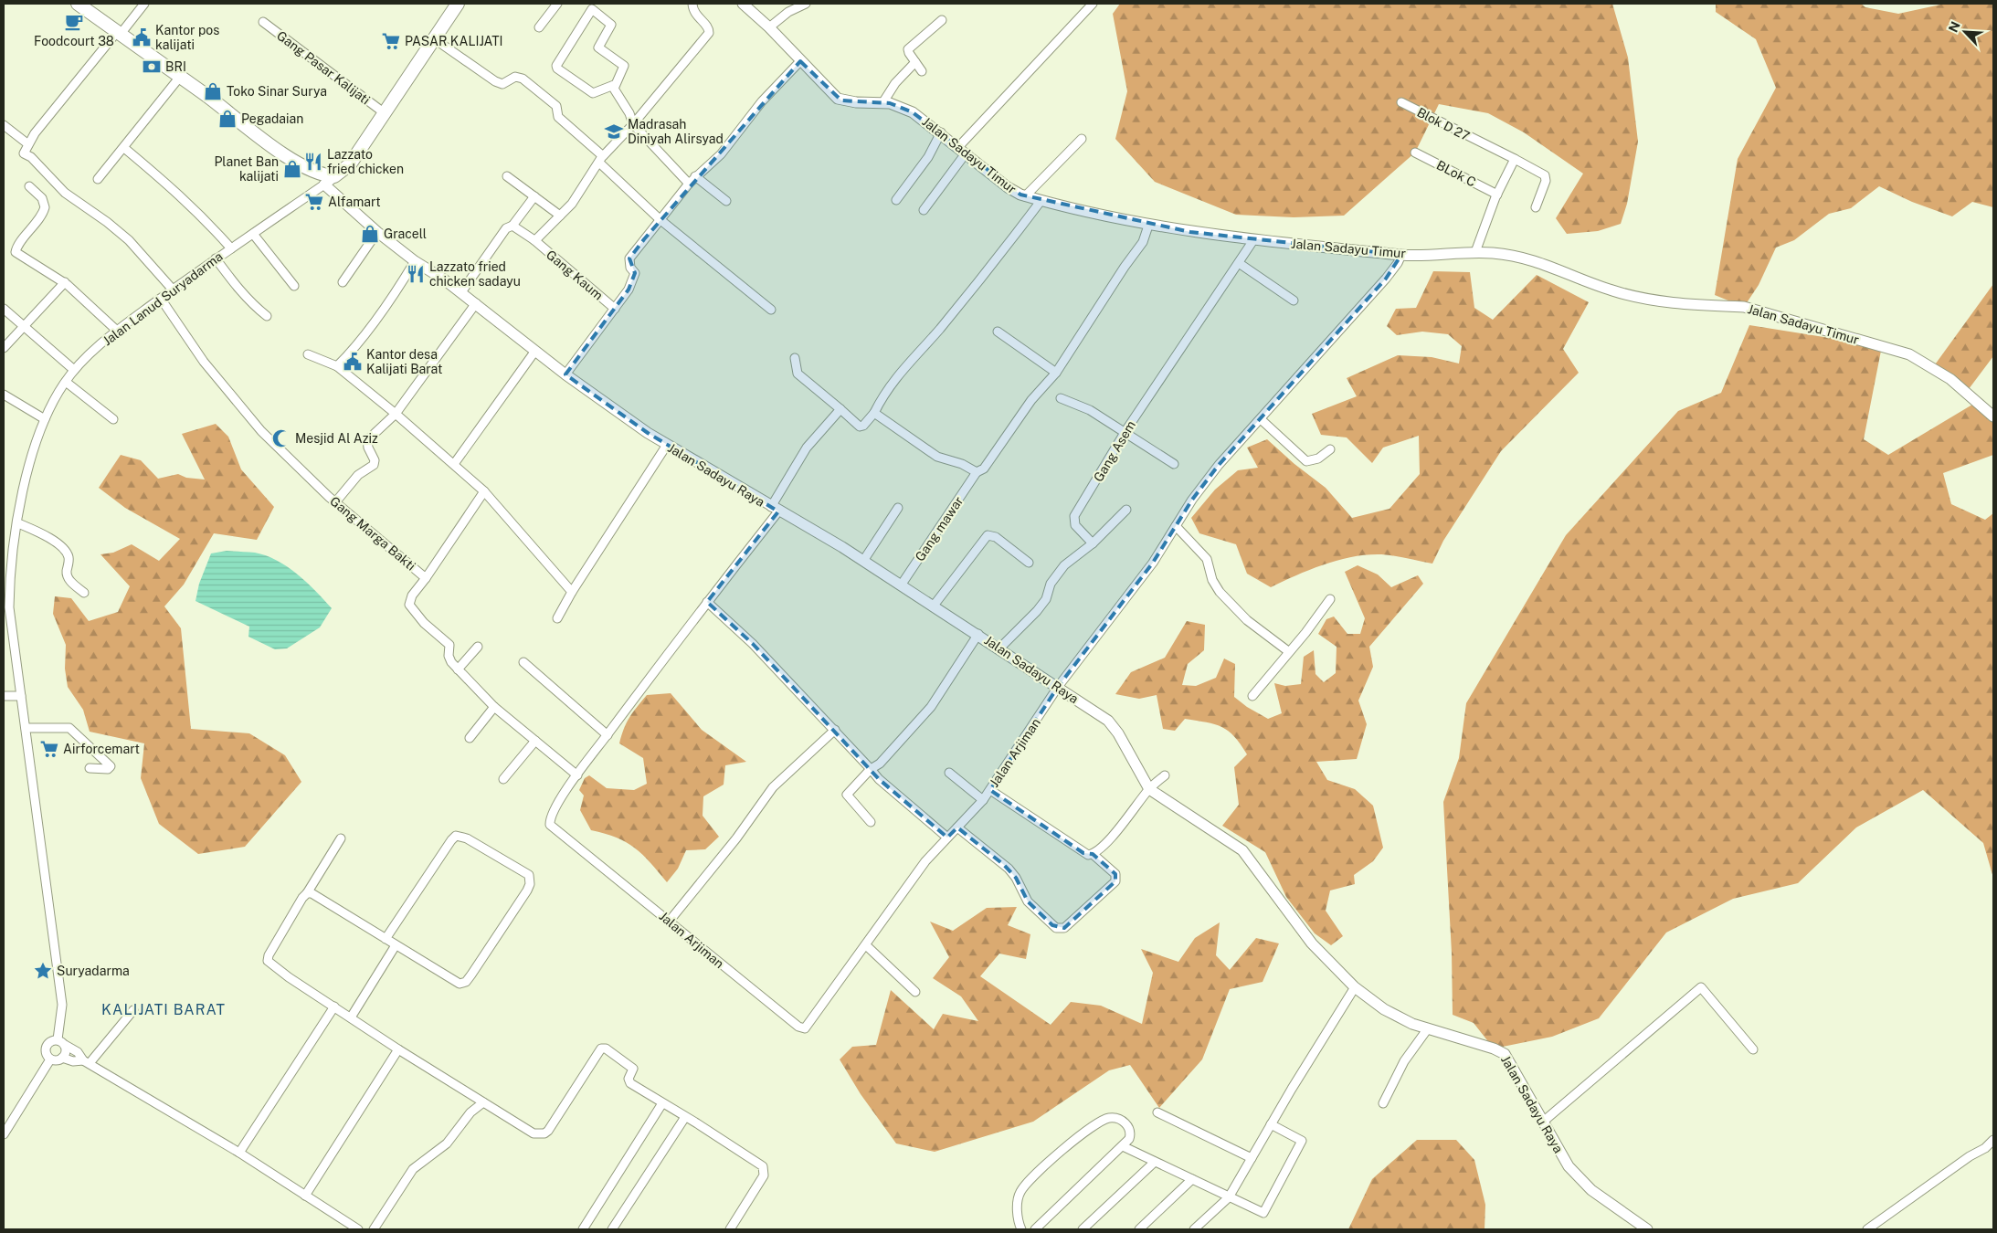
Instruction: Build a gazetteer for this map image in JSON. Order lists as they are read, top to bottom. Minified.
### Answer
{"streets":{"street":["Gang Pasar Kalijati","Blok D 27","Jalan Sadayu Timur","BLok C","Gang Kaum","Jalan Lanud Suryadarma","Gang Asem","Jalan Sadayu Raya","Gang mawar","Gang Marga Bakti","Jalan Arjiman"]},"crossings":[["Jalan Sadayu Timur","Gang Asem"],["Jalan Sadayu Timur","Gang mawar"],["Jalan Sadayu Timur","Jalan Arjiman"],["Jalan Lanud Suryadarma","Jalan Sadayu Raya"],["Jalan Lanud Suryadarma","Gang Marga Bakti"],["Jalan Sadayu Raya","Gang mawar"],["Jalan Sadayu Raya","Jalan Arjiman"]],"districts":["KALIJATI BARAT"],"places":{"cafe":["Foodcourt 38"],"public building":["Kantor pos kalijati","Kantor desa Kalijati Barat"],"supermarket":["PASAR KALIJATI","Alfamart","Airforcemart"],"bank":["BRI"],"shop":["Toko Sinar Surya","Pegadaian","Planet Ban kalijati","Gracell"],"school or university":["Madrasah Diniyah Alirsyad"],"restaurant":["Lazzato fried chicken","Lazzato fried chicken sadayu"],"mosque":["Mesjid Al Aziz"],"place":["Suryadarma"]},"north":"top left"}
